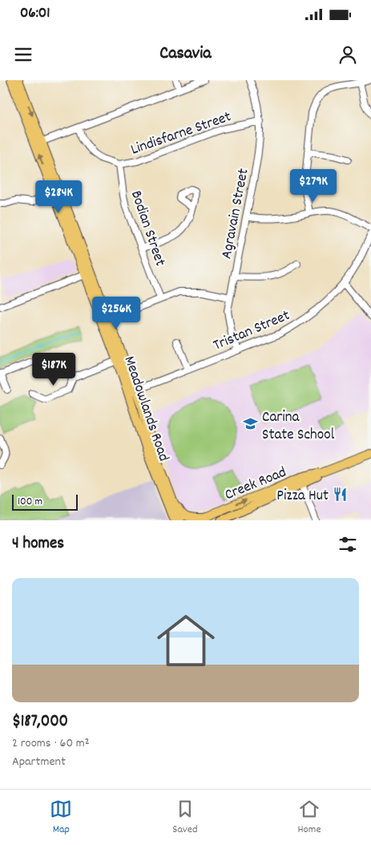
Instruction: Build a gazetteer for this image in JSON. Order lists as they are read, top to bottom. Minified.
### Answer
{"streets":{"main road":["Meadowlands Road","Creek Road"],"street":["Lindisfarne Street","Agravain Street","Bodian Street","Tristan Street"]},"crossings":[["Lindisfarne Street","Agravain Street"],["Lindisfarne Street","Bodian Street"],["Agravain Street","Tristan Street"],["Tristan Street","Meadowlands Road"]],"places":{"school or university":["Carina State School"],"restaurant":["Pizza Hut"]},"scale_bar":"100 m","page":{"status":"06:01","header":"Casavia","price":["$279K","$284K","$256K","$187K"],"scale":"100 m","heading":"4 homes","list":[{"name":"$187,000","note":"2 rooms · 60 m² · Apartment"}],"tabs":["Map","Saved","Home"]}}
